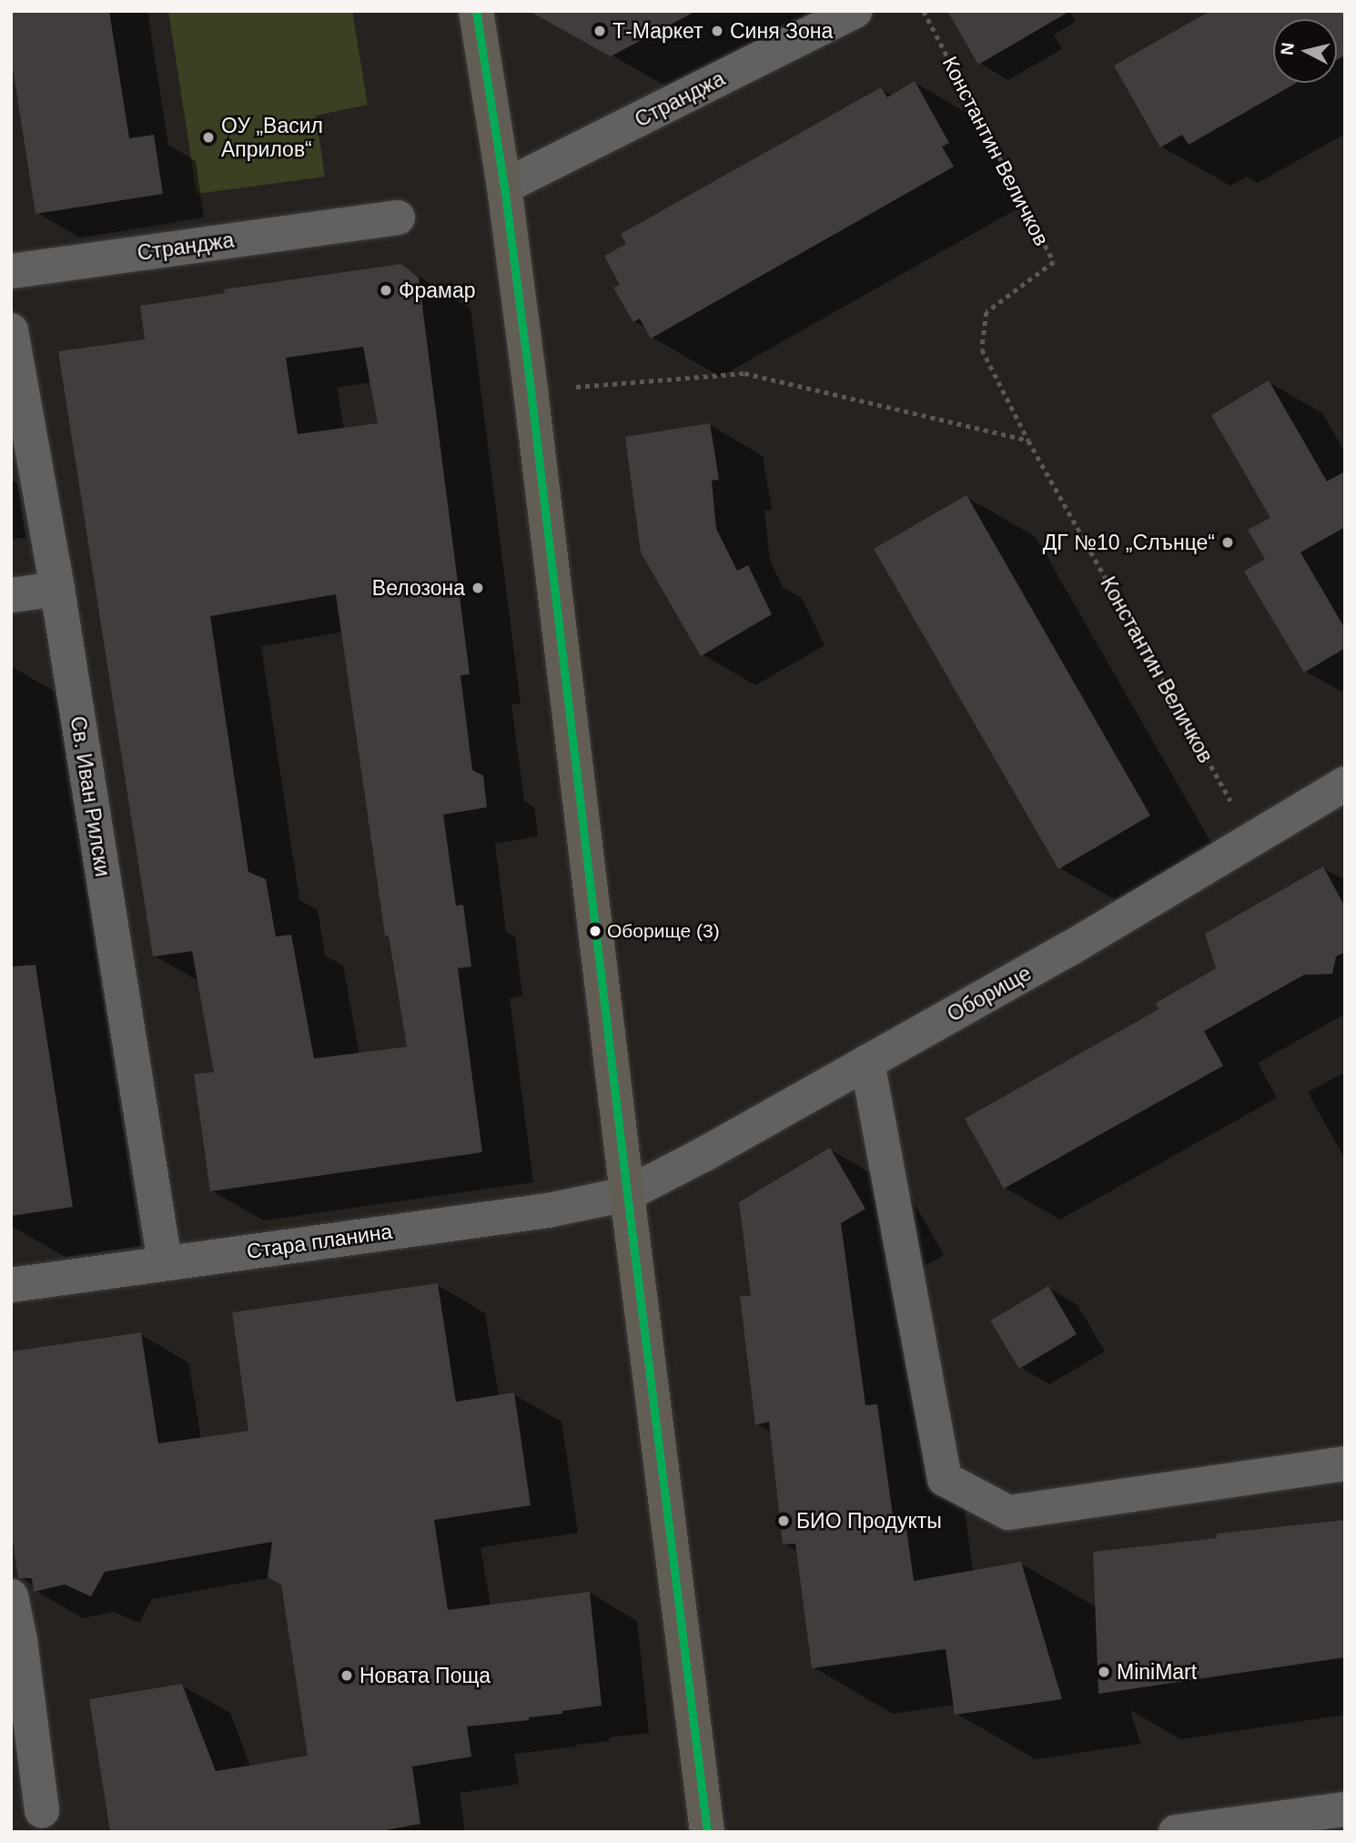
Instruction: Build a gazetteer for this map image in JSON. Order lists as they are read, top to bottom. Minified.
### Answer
{"streets":{"street":["Странджа","Св. Иван Рилски","Оборище","Стара планина"],"path":["Константин Величков"]},"crossings":[["Константин Величков","Оборище"],["Св. Иван Рилски","Стара планина"],["Оборище","Стара планина"]],"places":["Т-Маркет","Синя Зона","ОУ „Васил Априлов“","Фрамар","ДГ №10 „Слънце“","Велозона","Оборище (3)","БИО Продукты","MiniMart","Новата Поща"],"north":"left"}
